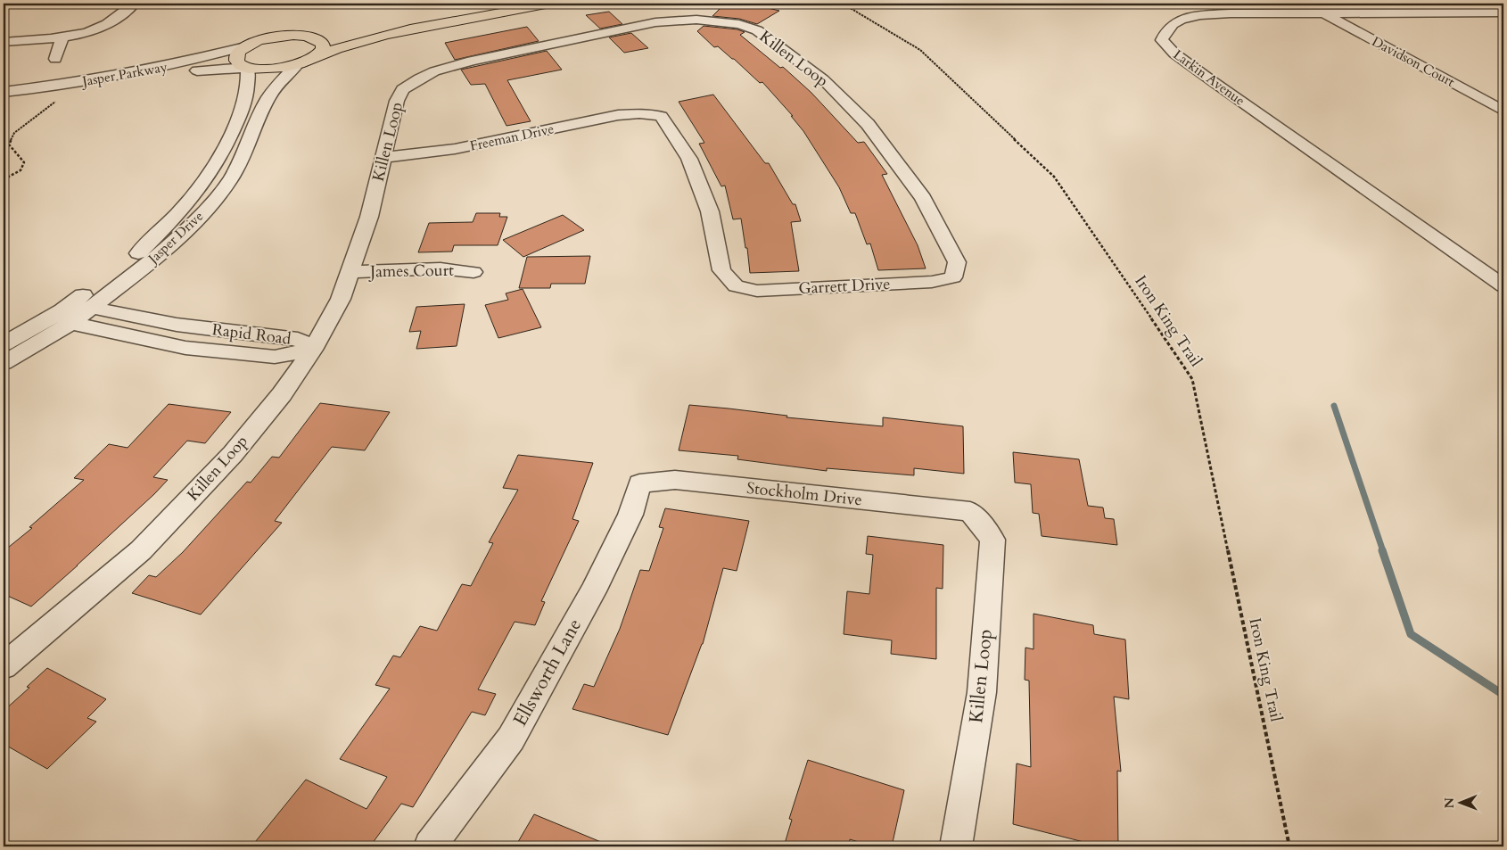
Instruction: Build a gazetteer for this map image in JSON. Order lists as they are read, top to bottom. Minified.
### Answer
{"streets":{"street":["Killen Loop","Davidson Court","Jasper Parkway","Larkin Avenue","Freeman Drive","Jasper Drive","James Court","Garrett Drive","Rapid Road","Stockholm Drive","Ellsworth Lane"],"path":["Iron King Trail"]},"crossings":[["Killen Loop","Freeman Drive"],["Killen Loop","James Court"],["Killen Loop","Garrett Drive"],["Killen Loop","Rapid Road"],["Killen Loop","Stockholm Drive"],["Davidson Court","Larkin Avenue"],["Jasper Parkway","Jasper Drive"],["Freeman Drive","Garrett Drive"],["Jasper Drive","Rapid Road"],["Stockholm Drive","Ellsworth Lane"]],"north":"left"}
